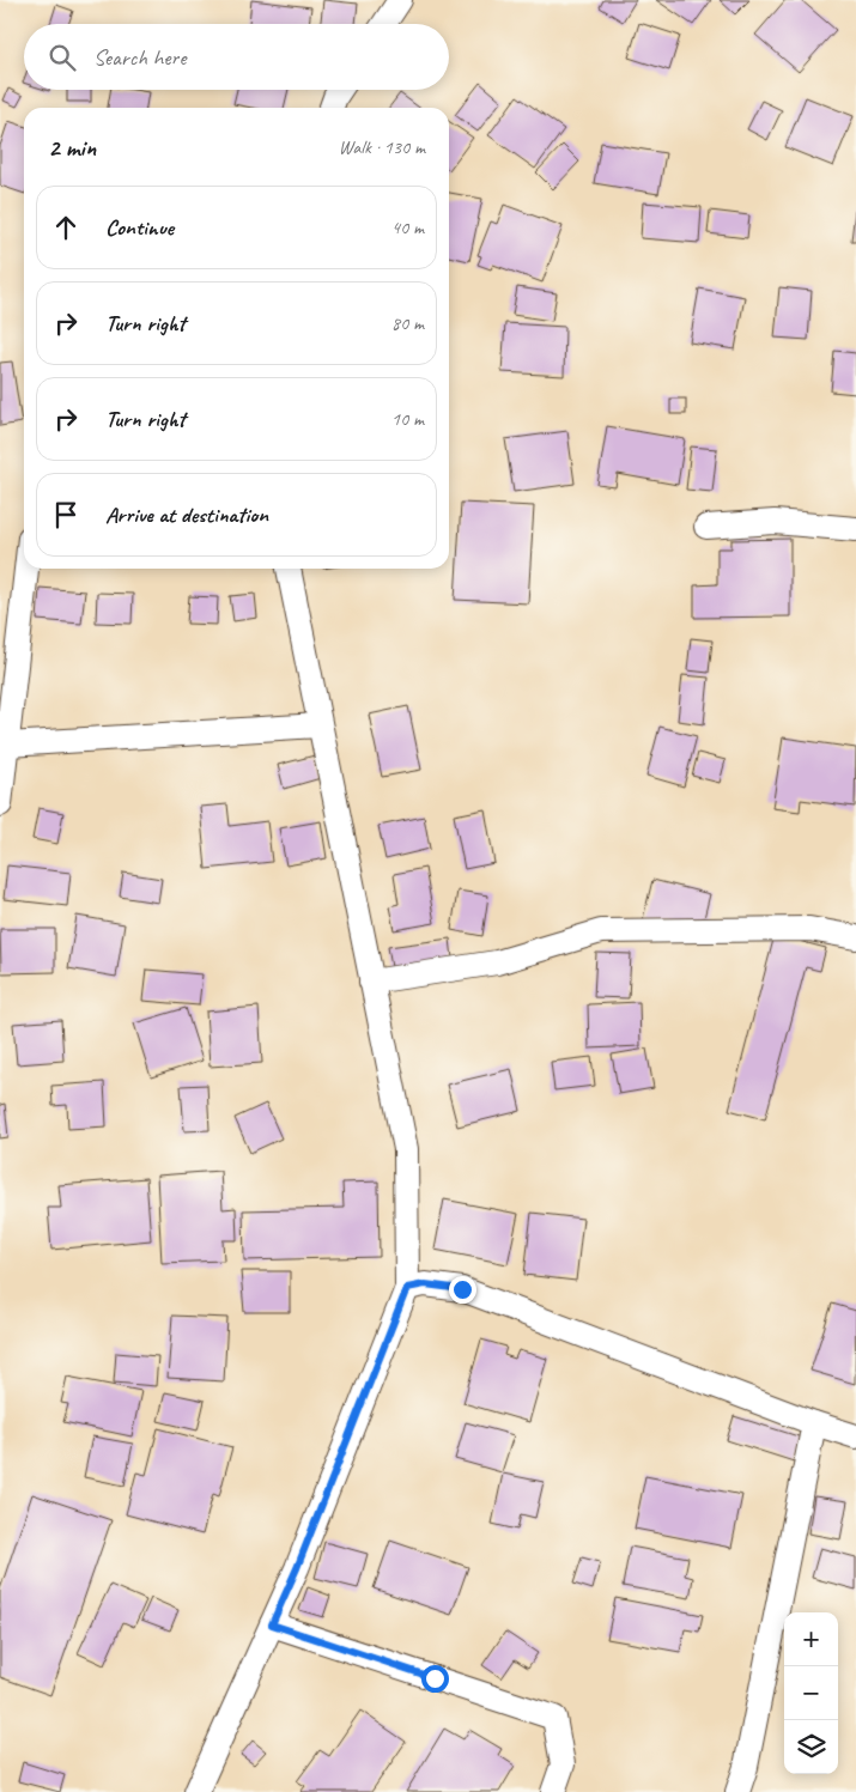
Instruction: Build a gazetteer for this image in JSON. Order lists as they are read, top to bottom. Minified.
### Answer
{"page":{"search":"Search here","heading":["2 min","Walk · 130 m"],"list":[["Continue","40 m"],["Turn right","80 m"],["Turn right","10 m"],"Arrive at destination"],"map_buttons":["+","−"]}}
